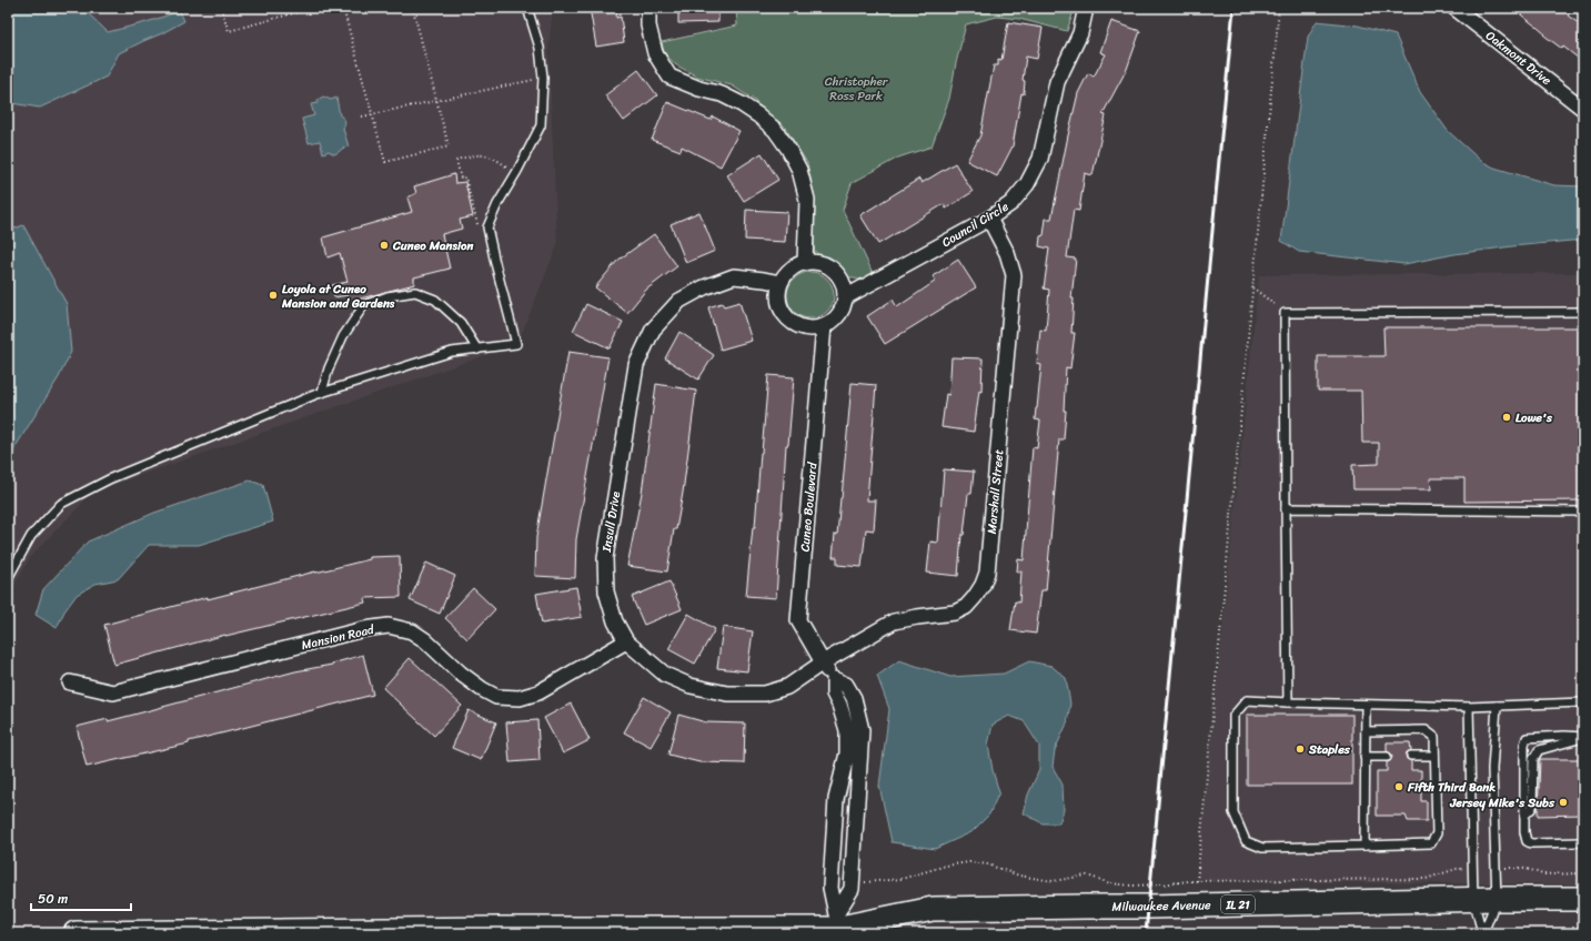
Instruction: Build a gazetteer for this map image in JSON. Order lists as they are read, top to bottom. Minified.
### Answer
{"streets":{"main road":["IL 21","Milwaukee Avenue"],"street":["Oakmont Drive","Council Circle","Marshall Street","Cuneo Boulevard","Insull Drive","Mansion Road"]},"crossings":[["Council Circle","Marshall Street"],["Council Circle","Cuneo Boulevard"],["Council Circle","Insull Drive"],["Marshall Street","Cuneo Boulevard"],["Marshall Street","Insull Drive"],["Cuneo Boulevard","Insull Drive"],["Cuneo Boulevard","IL 21"],["Cuneo Boulevard","Milwaukee Avenue"],["Insull Drive","Mansion Road"],["IL 21","Milwaukee Avenue"]],"parks":["Christopher Ross Park"],"places":["Cuneo Mansion","Loyola at Cuneo Mansion and Gardens","Lowe's","Staples","Fifth Third Bank","Jersey Mike's Subs"],"scale_bar":"50 m"}
